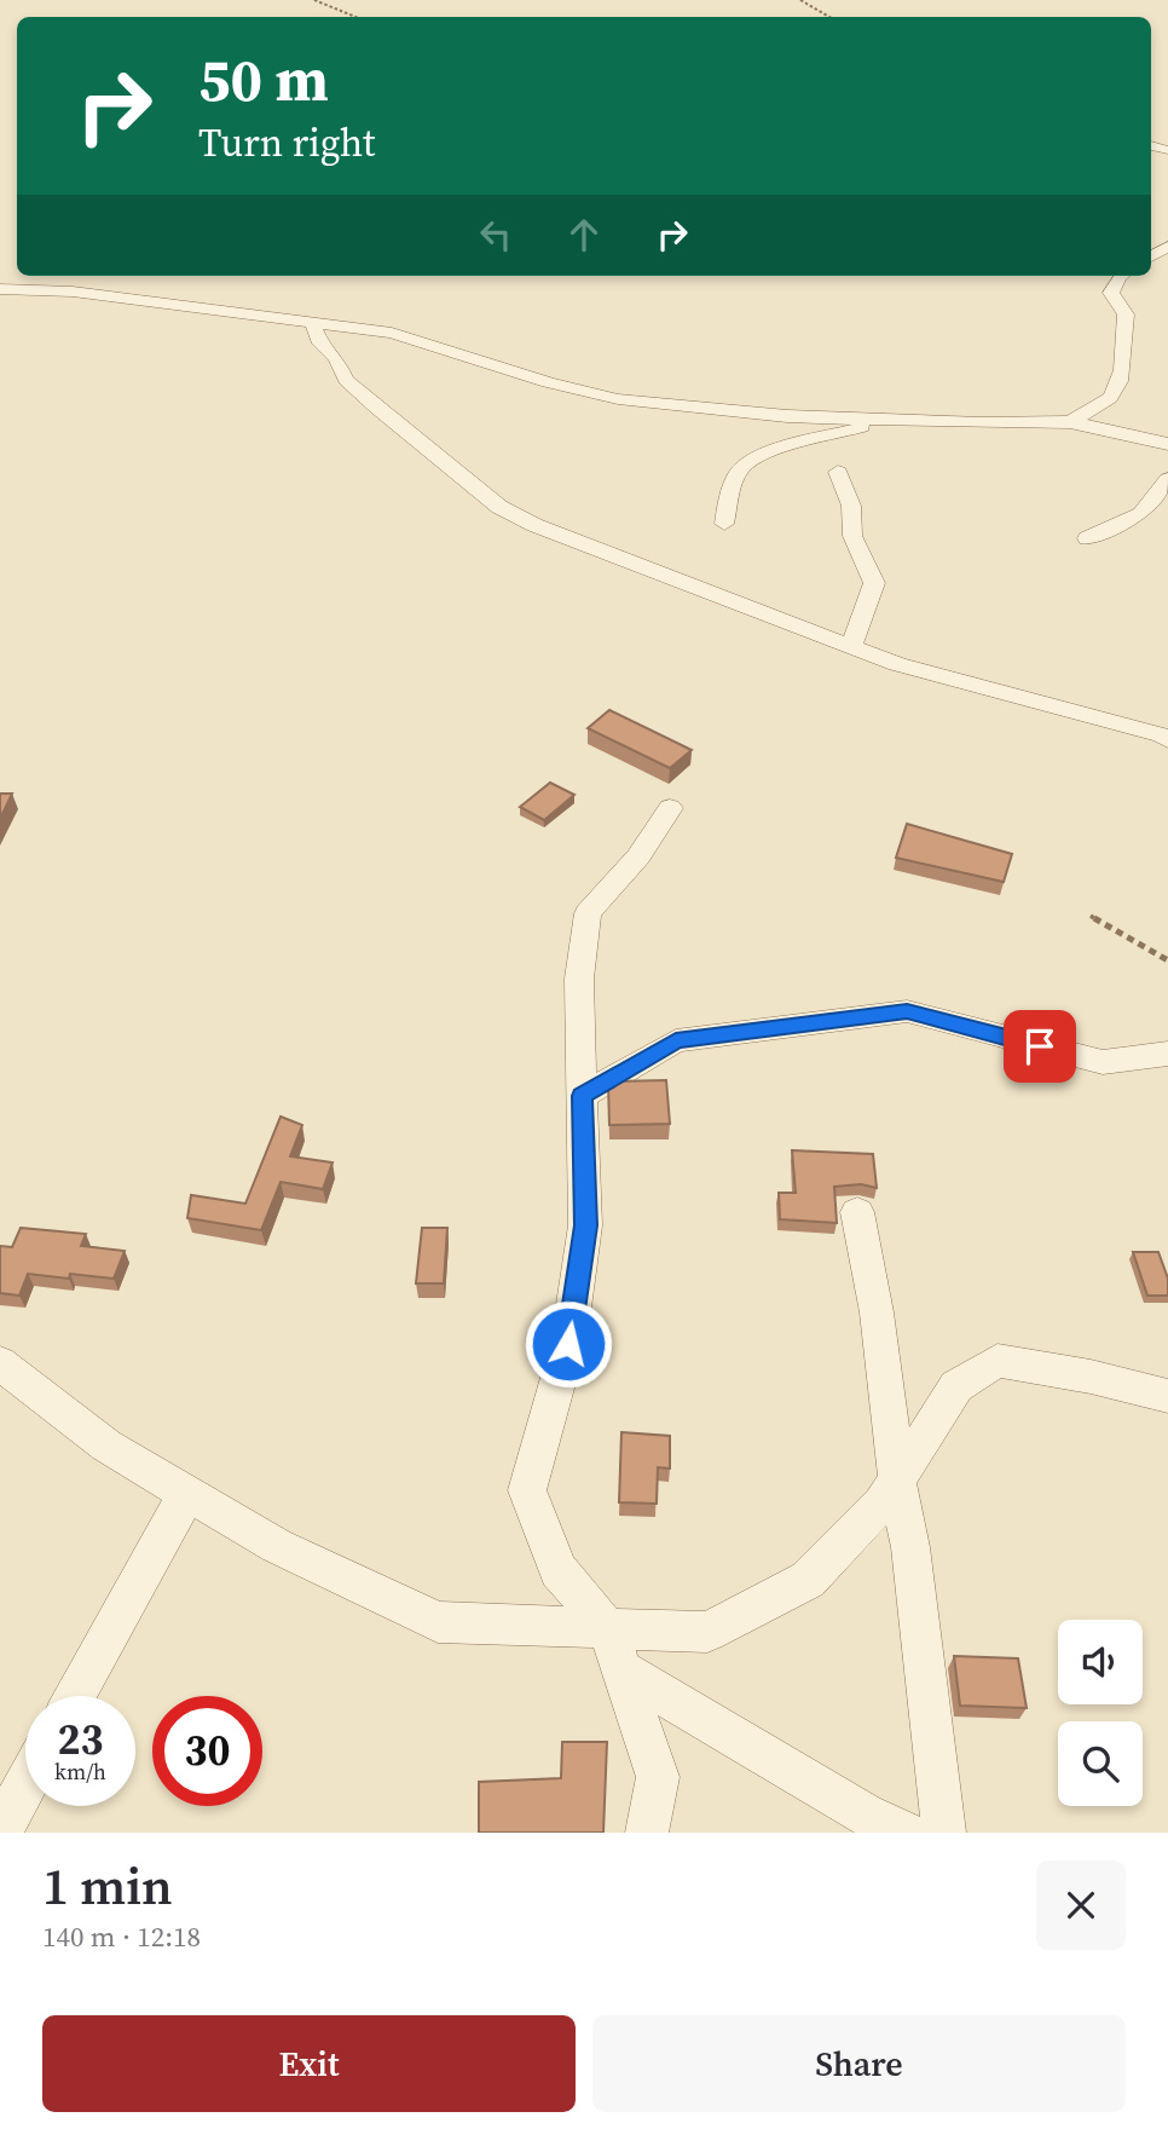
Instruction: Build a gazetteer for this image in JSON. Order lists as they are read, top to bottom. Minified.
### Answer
{"page":{"turn":["50 m","Turn right"],"speed":"23 km/h","limit":"30","heading":["1 min","140 m · 12:18"],"buttons":["Exit","Share"]}}
